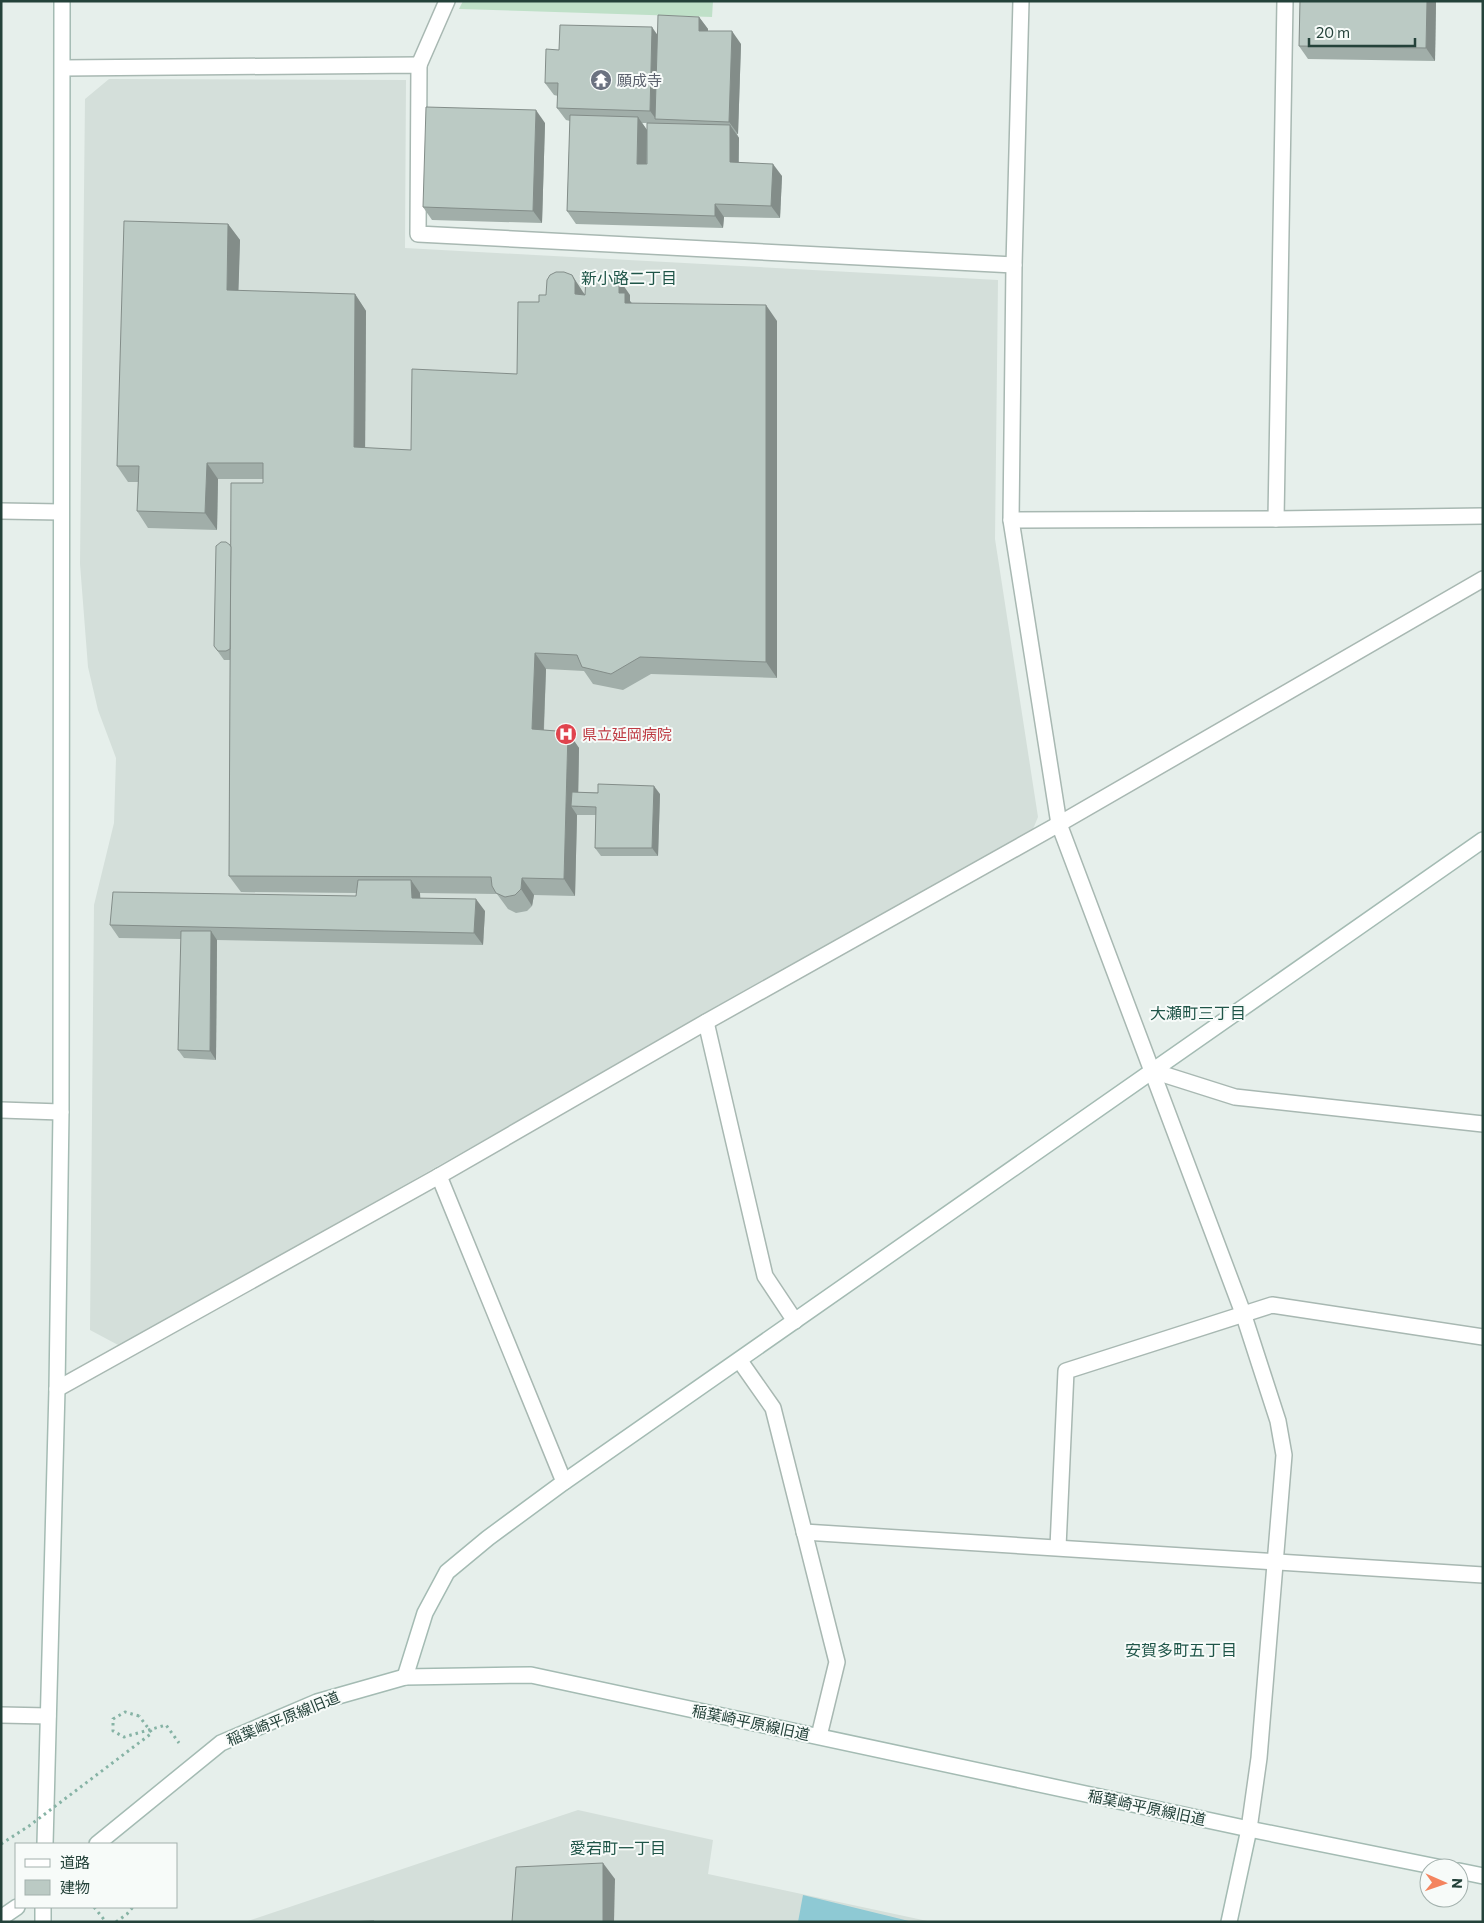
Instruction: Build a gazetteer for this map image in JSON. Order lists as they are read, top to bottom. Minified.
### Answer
{"streets":{"street":["稲葉崎平原線旧道"]},"districts":["新小路二丁目","大瀬町三丁目","安賀多町五丁目","愛宕町一丁目"],"places":{"temple":["願成寺"],"hospital":["県立延岡病院"]},"legend":["道路","建物"],"scale_bar":"20 m","north":"right"}
